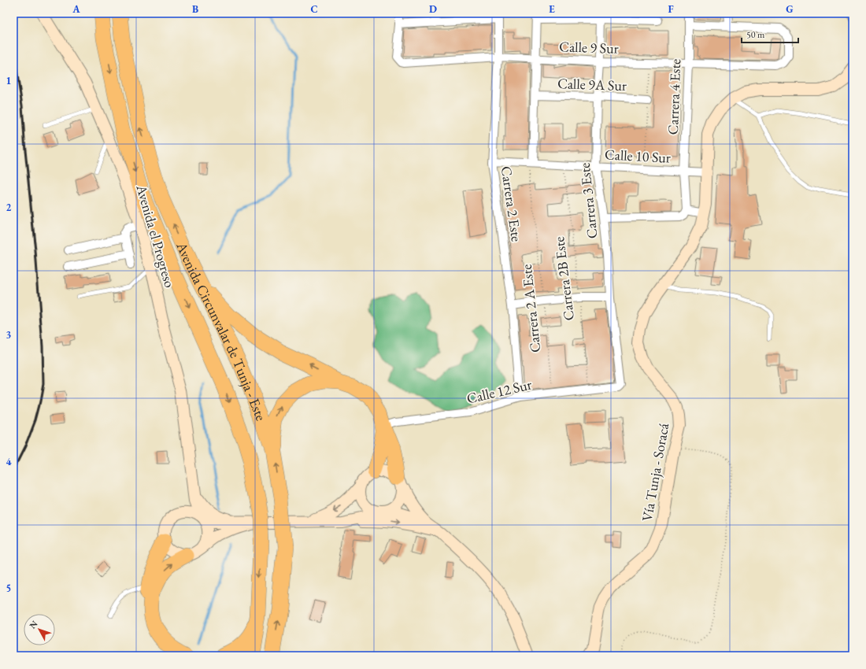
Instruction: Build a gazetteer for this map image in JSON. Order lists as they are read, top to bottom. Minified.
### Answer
{"streets":{"highway":["Avenida Circunvalar de Tunja - Este"],"main road":["Avenida el Progreso","Vía Tunja - Soracá"],"street":["Calle 9 Sur","Calle 9A Sur","Carrera 4 Este","Calle 10 Sur","Carrera 3 Este","Carrera 2 Este","Calle 12 Sur"],"path":["Carrera 2B Este","Carrera 2 A Este"]},"crossings":[["Calle 9 Sur","Carrera 4 Este"],["Calle 9 Sur","Carrera 3 Este"],["Calle 9 Sur","Carrera 2 Este"],["Calle 9A Sur","Carrera 3 Este"],["Carrera 4 Este","Calle 10 Sur"],["Calle 10 Sur","Carrera 3 Este"],["Calle 10 Sur","Carrera 2 Este"],["Calle 10 Sur","Carrera 2B Este"],["Calle 10 Sur","Carrera 2 A Este"],["Calle 10 Sur","Vía Tunja - Soracá"],["Carrera 3 Este","Calle 12 Sur"],["Carrera 2 Este","Calle 12 Sur"],["Carrera 2B Este","Calle 12 Sur"],["Carrera 2 A Este","Calle 12 Sur"]],"scale_bar":"50 m","north":"top left","grid":{"columns":["A","B","C","D","E","F","G"],"rows":["1","2","3","4","5"]}}
